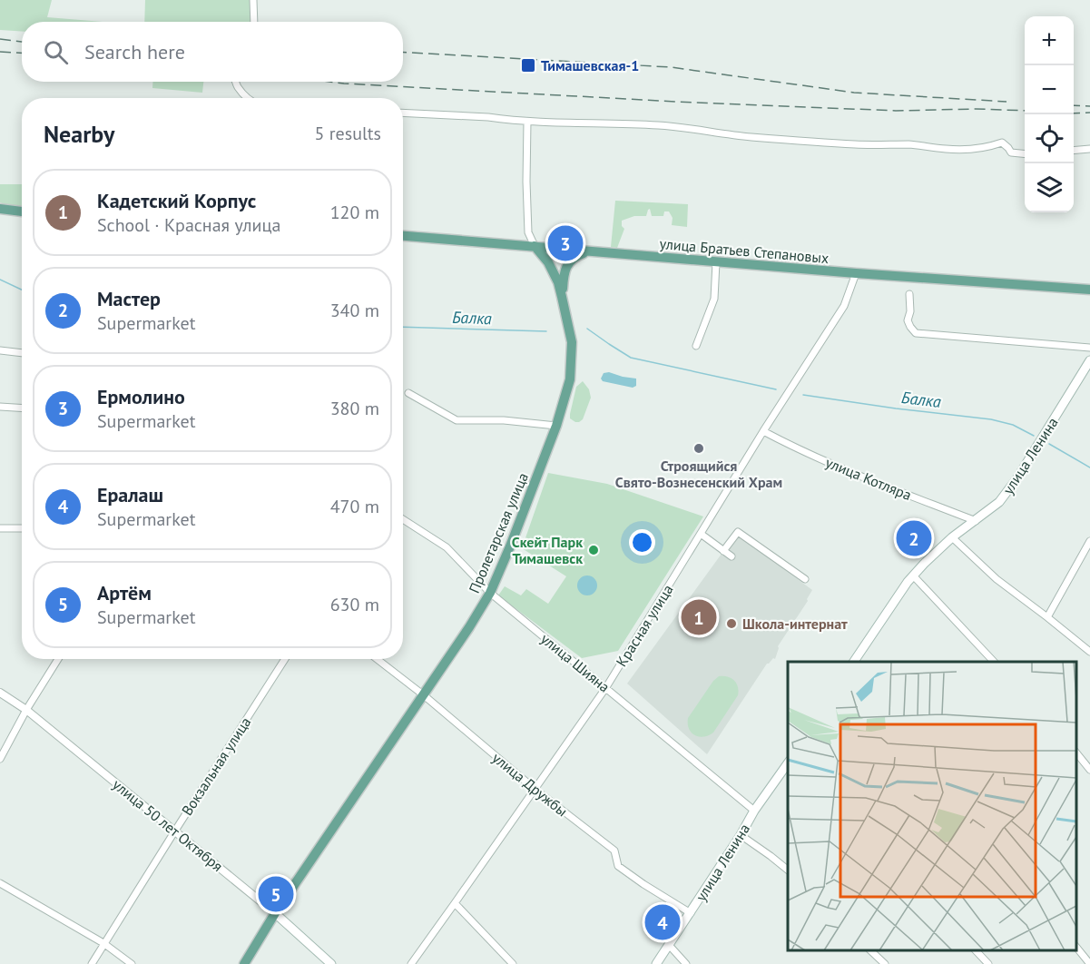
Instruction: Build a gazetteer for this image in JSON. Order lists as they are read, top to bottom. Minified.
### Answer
{"streets":{"main road":["улица Братьев Степановых","улица Ленина","Пролетарская улица","улица 50 лет Октября"],"street":["улица Котляра","Красная улица","улица Шияна","Вокзальная улица","улица Дружбы"]},"crossings":[["улица Братьев Степановых","Пролетарская улица"],["улица Братьев Степановых","Красная улица"],["улица Ленина","улица Котляра"],["улица Ленина","улица Шияна"],["улица Ленина","улица Дружбы"],["улица Котляра","Красная улица"],["Пролетарская улица","улица Шияна"],["Пролетарская улица","улица Дружбы"],["Пролетарская улица","улица 50 лет Октября"],["Красная улица","улица Шияна"],["Красная улица","улица Дружбы"],["Вокзальная улица","улица 50 лет Октября"]],"water":["Балка"],"places":{"transit":["Тимашевская-1"],"other":["Строящийся Свято-Вознесенский Храм","Скейт Парк Тимашевск","Школа-интернат"]},"page":{"map_buttons":["+","−"],"search":"Search here","heading":["Nearby","5 results"],"list":[{"mark":"1","name":"Кадетский Корпус","note":"School · Красная улица","value":"120 m"},{"mark":"2","name":"Мастер","note":"Supermarket","value":"340 m"},{"mark":"3","name":"Ермолино","note":"Supermarket","value":"380 m"},{"mark":"4","name":"Ералаш","note":"Supermarket","value":"470 m"},{"mark":"5","name":"Артём","note":"Supermarket","value":"630 m"}],"pins":["3","2","1","5","4"]}}
